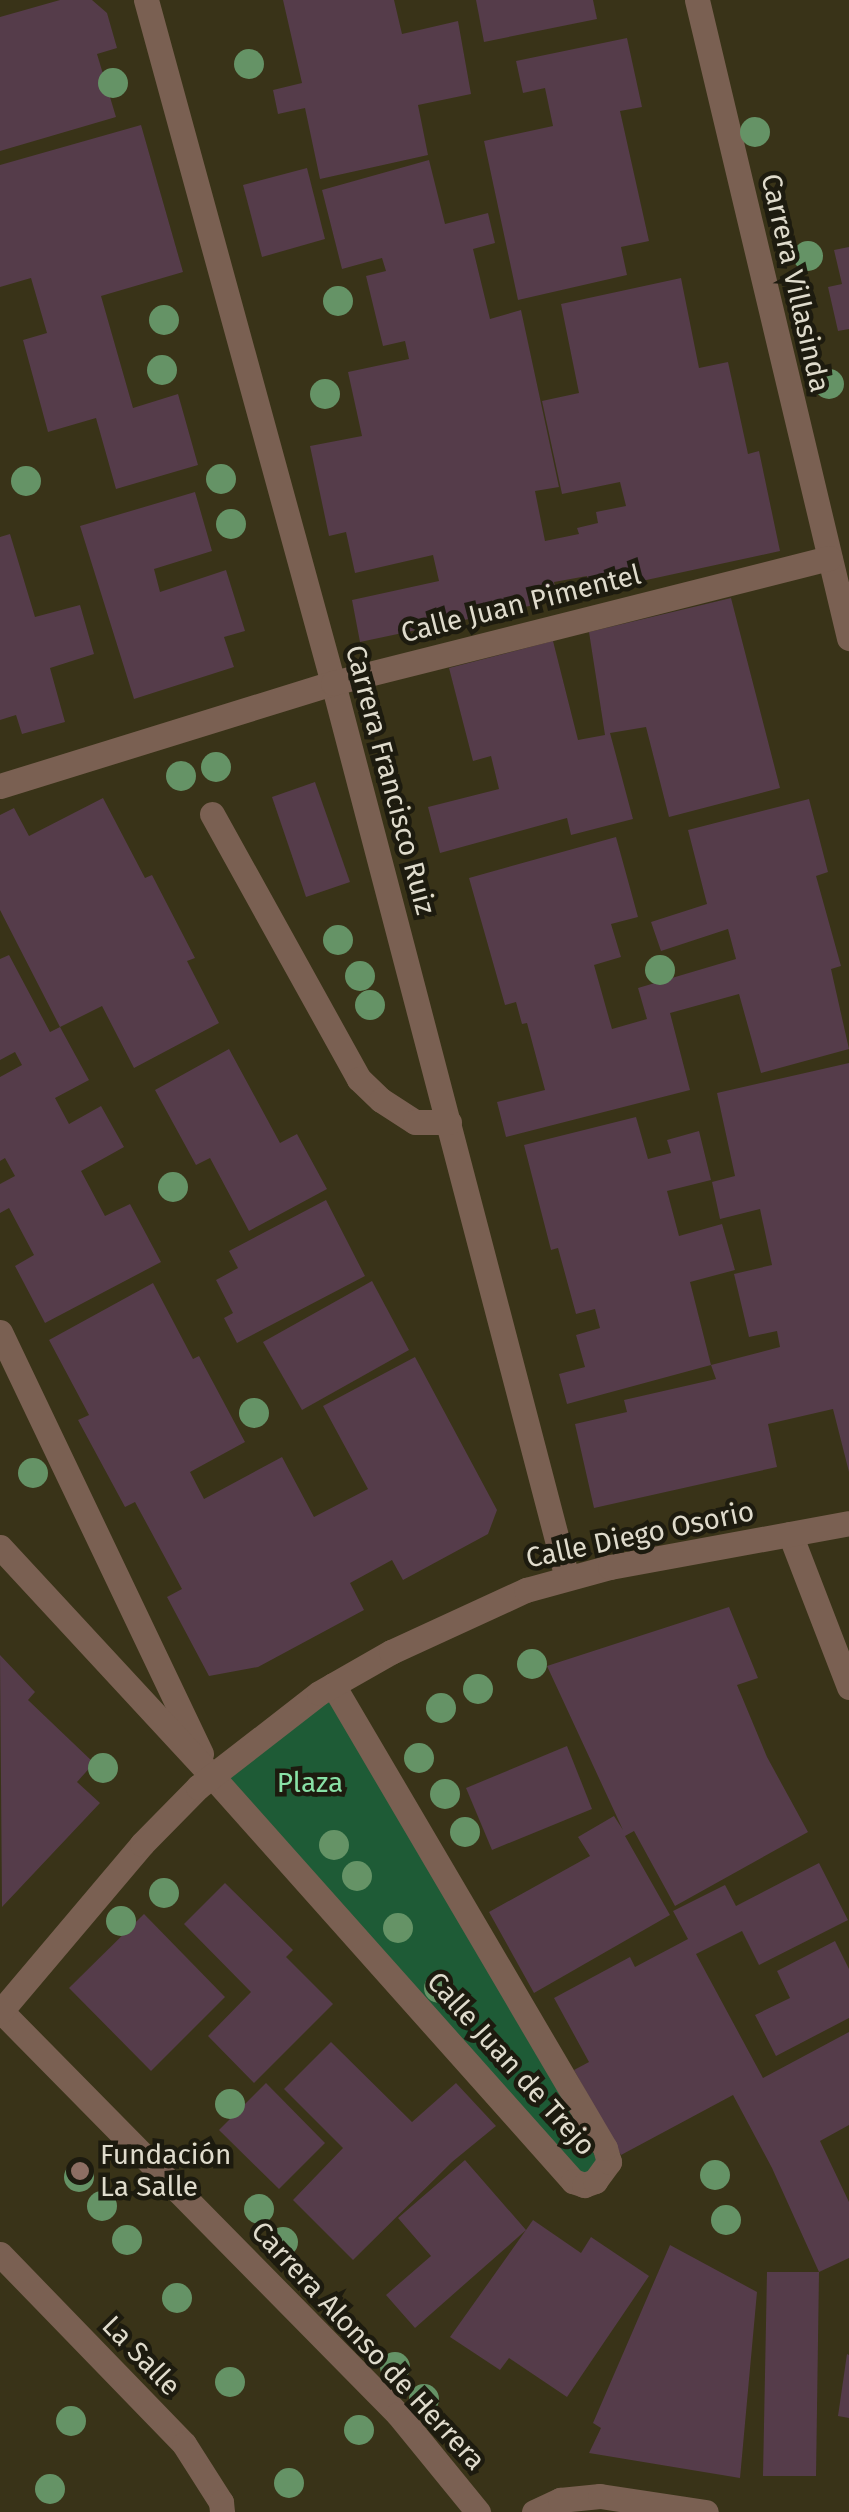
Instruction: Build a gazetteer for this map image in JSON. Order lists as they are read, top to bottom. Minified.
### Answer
{"streets":{"street":["Carrera Villasinda","Calle Juan Pimentel","Carrera Francisco Ruiz","Calle Diego Osorio","Calle Juan de Trejo","Carrera Alonso de Herrera","La Salle"]},"crossings":[["Carrera Villasinda","Calle Juan Pimentel"],["Calle Juan Pimentel","Carrera Francisco Ruiz"],["Carrera Francisco Ruiz","Calle Diego Osorio"],["Calle Diego Osorio","Calle Juan de Trejo"],["Calle Diego Osorio","Carrera Alonso de Herrera"]],"parks":["Plaza"],"places":["Fundación La Salle"]}
